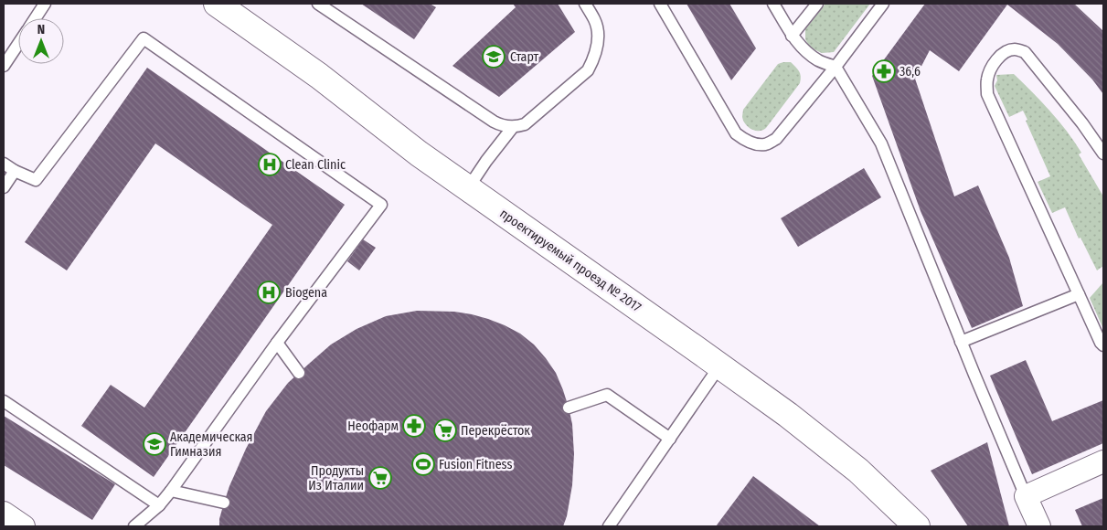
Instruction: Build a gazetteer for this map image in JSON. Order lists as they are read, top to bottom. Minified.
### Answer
{"streets":{"street":["проектируемый проезд № 2017"]},"places":{"school or university":["Старт","Академическая Гимназия"],"pharmacy":["36,6","Неофарм"],"hospital":["Clean Clinic","Biogena"],"supermarket":["Перекрёсток","Продукты Из Италии"],"sports":["Fusion Fitness"]},"north":"top"}
